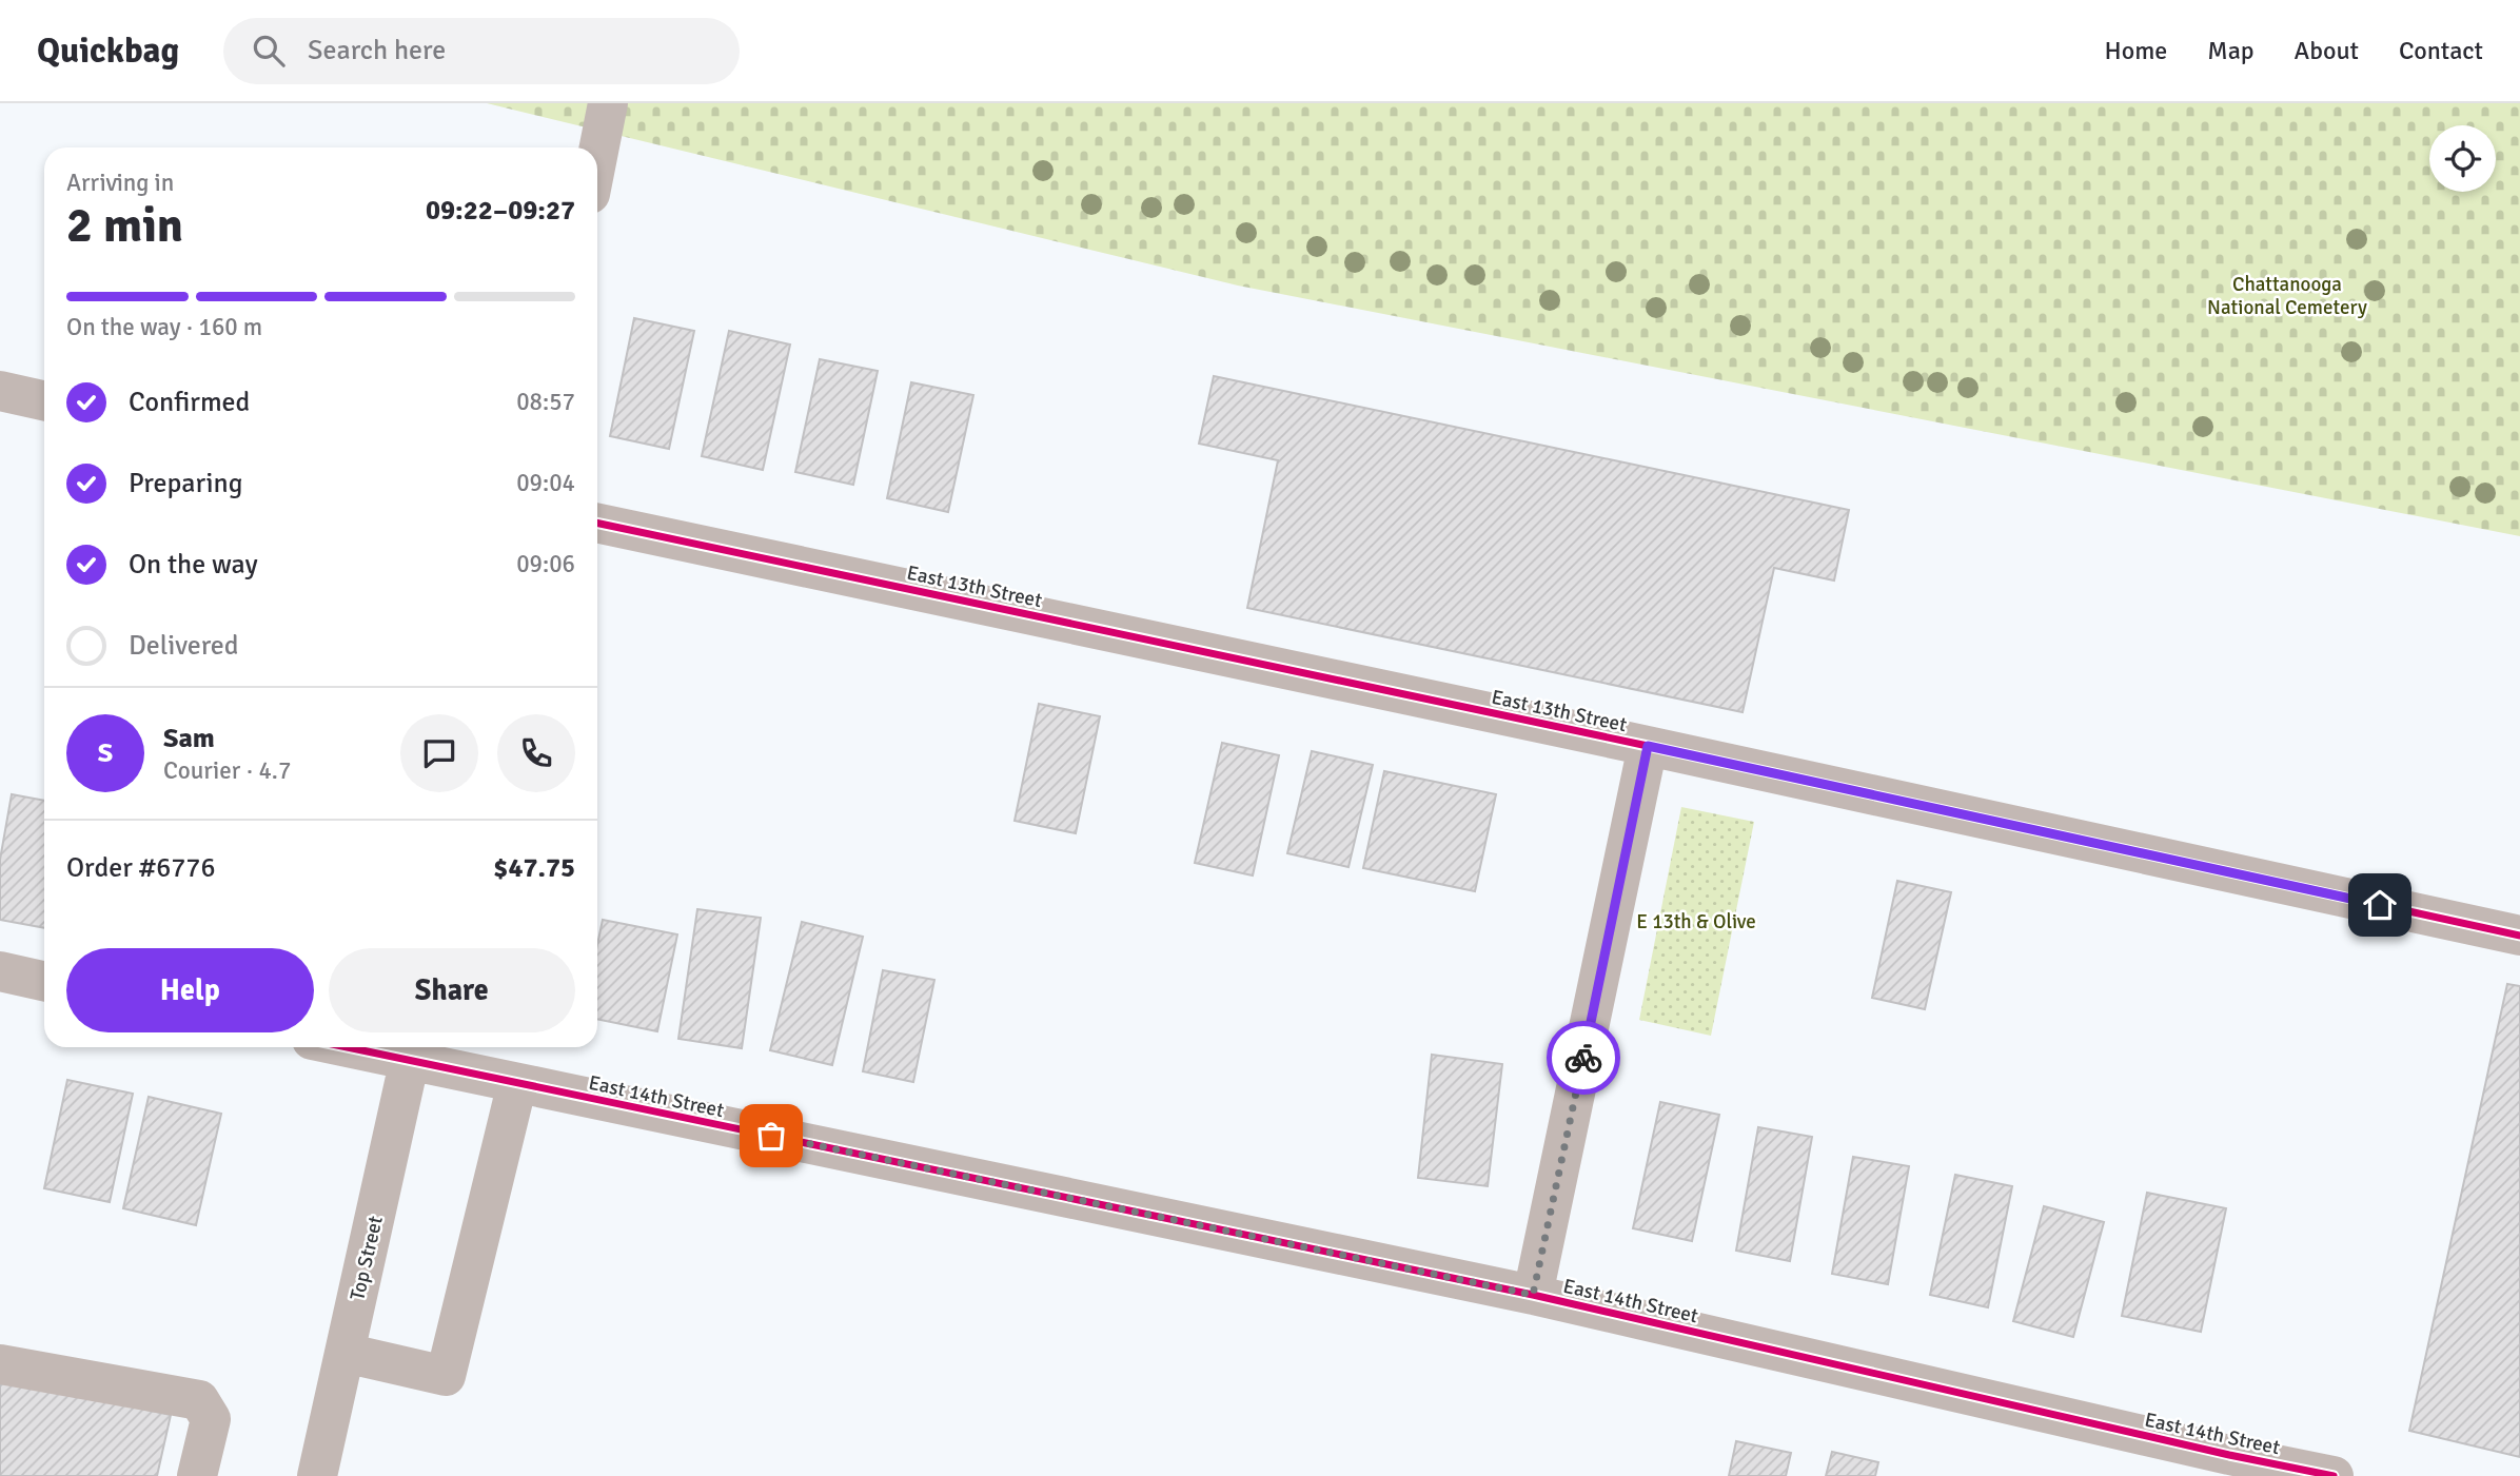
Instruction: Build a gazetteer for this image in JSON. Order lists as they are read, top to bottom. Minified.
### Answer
{"streets":{"street":["East 13th Street","East 14th Street","Top Street"]},"crossings":[["East 14th Street","Top Street"]],"parks":["Chattanooga National Cemetery","E 13th & Olive"],"page":{"header":"Quickbag","search":"Search here","nav":["Home","Map","About","Contact"],"heading":["2 min","Arriving in","09:22–09:27"],"panel":["Sam","Courier · 4.7","Order #6776","$47.75"],"bar":"On the way · 160 m","list":[["Confirmed","08:57"],["Preparing","09:04"],["On the way","09:06"],"Delivered"],"round":"S","buttons":["Help","Share"]}}
